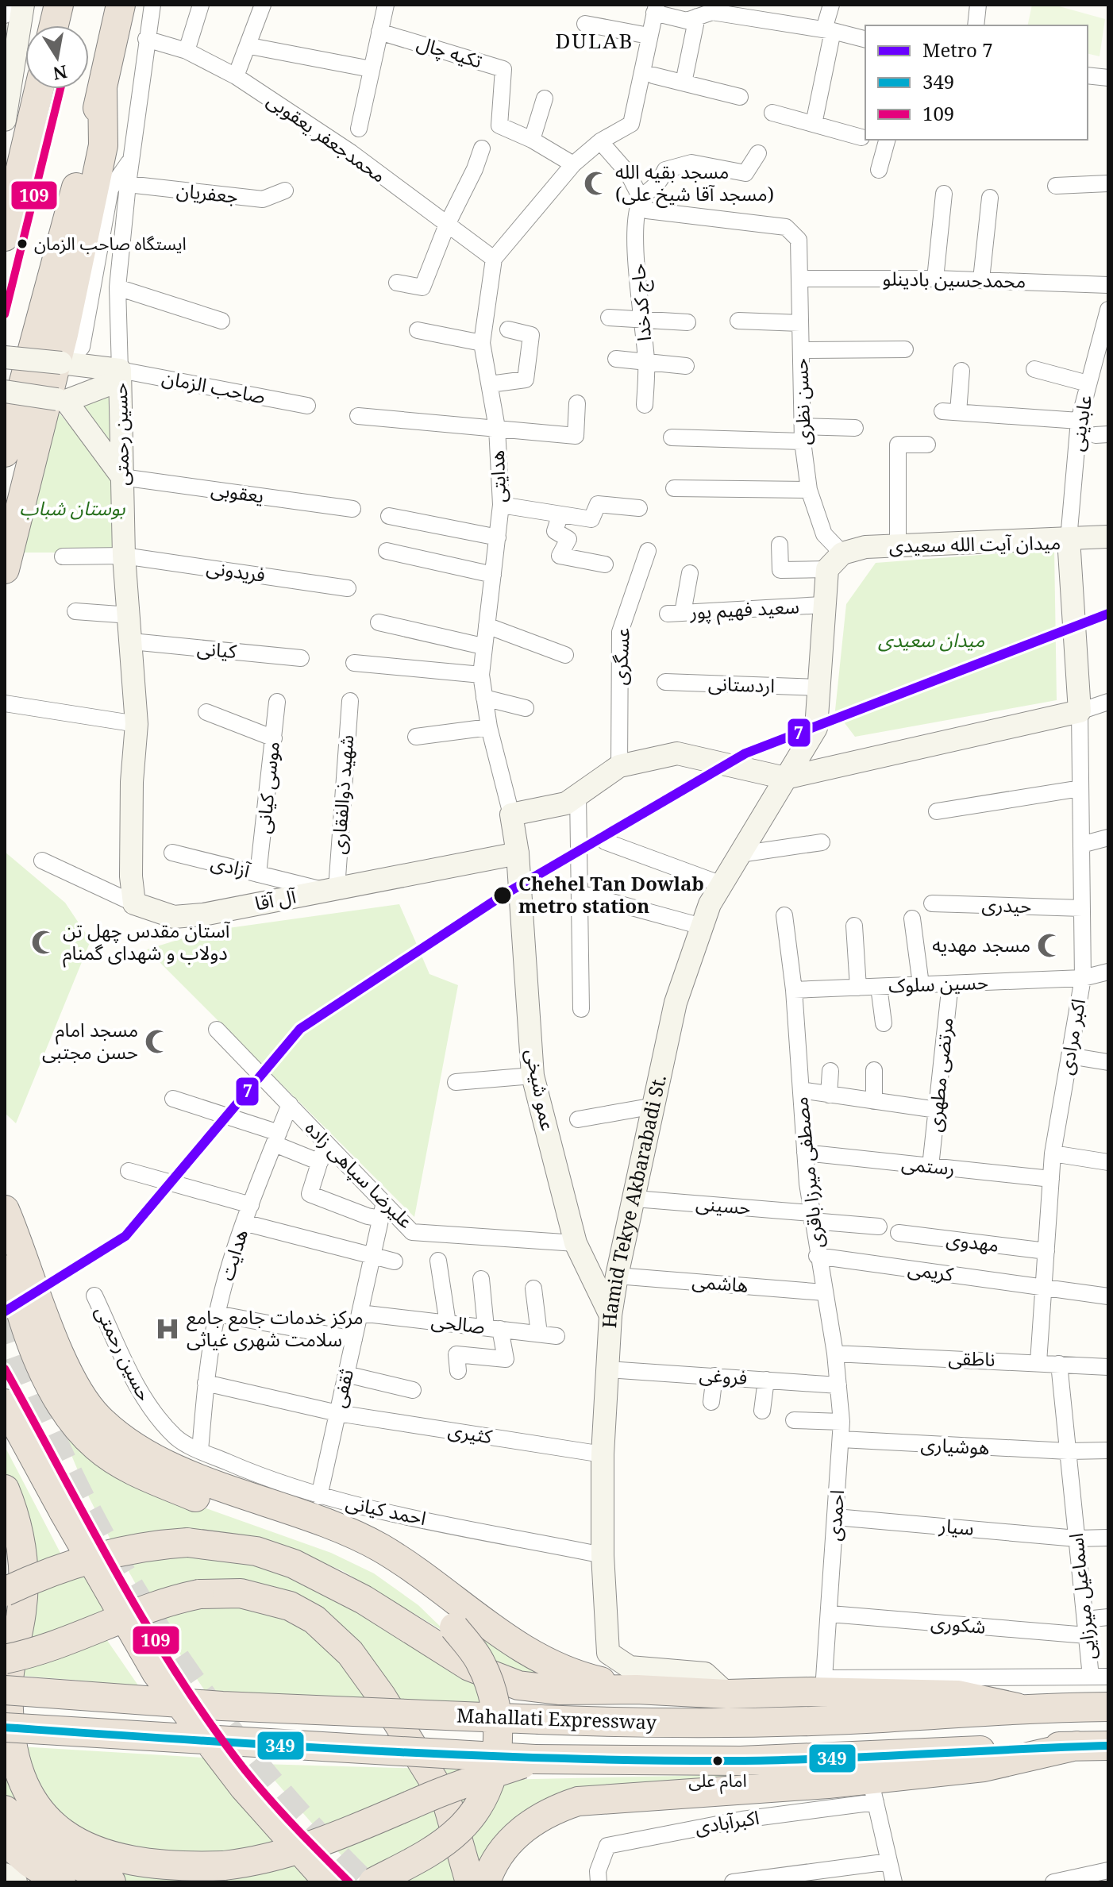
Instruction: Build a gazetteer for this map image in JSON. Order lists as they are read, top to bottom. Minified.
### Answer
{"streets":{"highway":["Mahallati Expressway"],"main road":["حسین رحمتی","میدان آیت الله سعیدی","آل آقا","عمو شیخی","Hamid Tekye Akbarabadi St."],"street":["تکیه چال","محمدجعفر یعقوبی","جعفریان","محمدحسین بادینلو","حاج کدخدا","صاحب الزمان","حسن نظری","عابدینی","هدایتی","یعقوبی","فریدونی","سعید فهیم پور","کیانی","عسگری","اردستانی","موسی کیانی","شهید ذوالفقاری","آزادی","حیدری","حسین سلوک","اکبر مرادی","مرتضی مطهری","رستمی","مصطفی میرزا باقری","علیرضا سپاهی زاده","حسینی","مهدوی","هدایت","کریمی","هاشمی","صالحی","ناطقی","فروغی","ثقفی","کثیری","هوشیاری","احمد کیانی","احمدی","سیار","اسماعیل میرزایی","شکوری","اکبرآبادی"]},"crossings":[["محمدجعفر یعقوبی","حسین رحمتی"],["محمدجعفر یعقوبی","هدایتی"],["جعفریان","حسین رحمتی"],["محمدحسین بادینلو","حسن نظری"],["حاج کدخدا","حسن نظری"],["صاحب الزمان","حسین رحمتی"],["حسن نظری","میدان آیت الله سعیدی"],["عابدینی","میدان آیت الله سعیدی"],["حسین رحمتی","یعقوبی"],["حسین رحمتی","فریدونی"],["حسین رحمتی","کیانی"],["حسین رحمتی","آل آقا"],["حسین رحمتی","احمد کیانی"],["هدایتی","عمو شیخی"],["میدان آیت الله سعیدی","اکبر مرادی"],["موسی کیانی","آزادی"],["شهید ذوالفقاری","آزادی"],["شهید ذوالفقاری","آل آقا"],["آزادی","آل آقا"],["آل آقا","عمو شیخی"],["حیدری","اکبر مرادی"],["حسین سلوک","اکبر مرادی"],["حسین سلوک","مرتضی مطهری"],["حسین سلوک","مصطفی میرزا باقری"],["اکبر مرادی","رستمی"],["اکبر مرادی","مهدوی"],["اکبر مرادی","کریمی"],["اکبر مرادی","ناطقی"],["مرتضی مطهری","رستمی"],["عمو شیخی","علیرضا سپاهی زاده"],["عمو شیخی","Hamid Tekye Akbarabadi St."],["رستمی","مصطفی میرزا باقری"],["مصطفی میرزا باقری","حسینی"],["مصطفی میرزا باقری","کریمی"],["مصطفی میرزا باقری","هاشمی"],["مصطفی میرزا باقری","ناطقی"],["مصطفی میرزا باقری","احمدی"],["علیرضا سپاهی زاده","هدایت"],["علیرضا سپاهی زاده","ثقفی"],["Hamid Tekye Akbarabadi St.","حسینی"],["Hamid Tekye Akbarabadi St.","هاشمی"],["Hamid Tekye Akbarabadi St.","فروغی"],["Hamid Tekye Akbarabadi St.","کثیری"],["Hamid Tekye Akbarabadi St.","احمد کیانی"],["هدایت","کثیری"],["هدایت","احمد کیانی"],["صالحی","ثقفی"],["ناطقی","احمدی"],["ناطقی","اسماعیل میرزایی"],["فروغی","احمدی"],["ثقفی","کثیری"],["ثقفی","احمد کیانی"],["هوشیاری","احمدی"],["هوشیاری","اسماعیل میرزایی"],["احمدی","سیار"],["احمدی","اسماعیل میرزایی"],["احمدی","شکوری"],["سیار","اسماعیل میرزایی"],["اسماعیل میرزایی","شکوری"]],"districts":["DULAB"],"parks":["بوستان شباب","میدان سعیدی"],"places":{"mosque":["مسجد بقیه الله (مسجد آقا شیخ علی)","آستان مقدس چهل تن دولاب و شهدای گمنام","مسجد مهدیه","مسجد امام حسن مجتبی"],"other":["ایستگاه صاحب الزمان","Chehel Tan Dowlab metro station","امام علی"],"hospital":["مرکز خدمات جامع جامع سلامت شهری غیاثی"]},"lines":["transit line 109","metro line 7","transit line 349"],"legend":["Metro 7","349","109"],"north":"bottom"}
